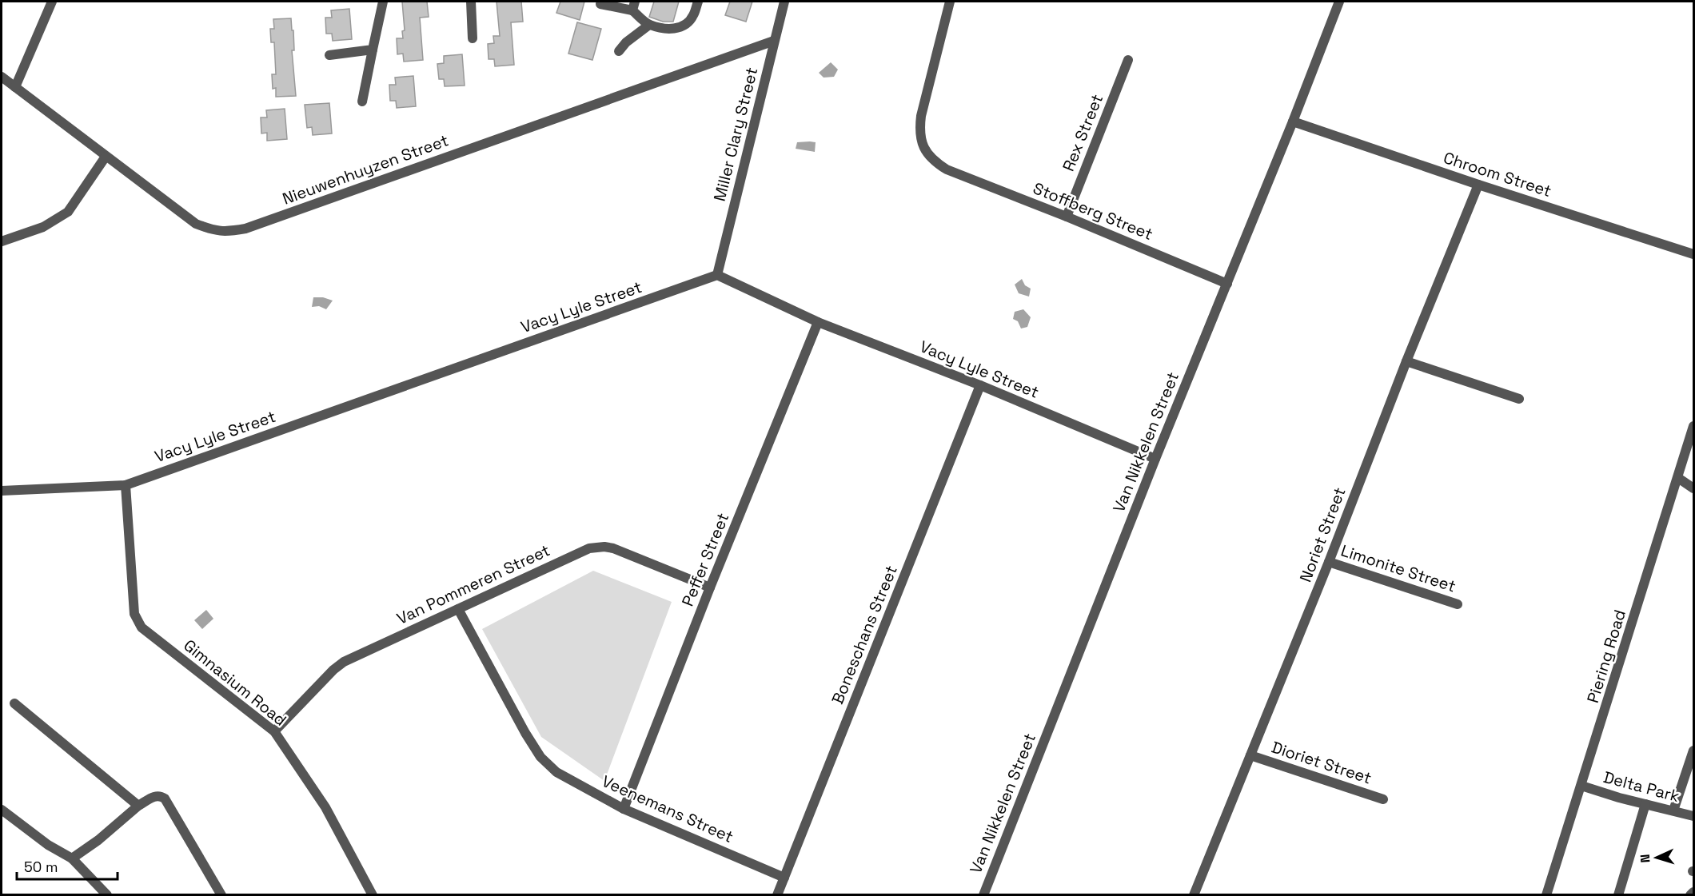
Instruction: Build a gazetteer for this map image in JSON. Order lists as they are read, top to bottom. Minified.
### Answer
{"streets":{"street":["Rex Street","Miller Clary Street","Nieuwenhuyzen Street","Chroom Street","Stoffberg Street","Vacy Lyle Street","Van Nikkelen Street","Noriet Street","Peffer Street","Limonite Street","Van Pommeren Street","Boneschans Street","Piering Road","Gimnasium Road","Dioriet Street","Delta Park","Veenemans Street"]},"crossings":[["Rex Street","Stoffberg Street"],["Miller Clary Street","Nieuwenhuyzen Street"],["Miller Clary Street","Vacy Lyle Street"],["Chroom Street","Van Nikkelen Street"],["Chroom Street","Noriet Street"],["Stoffberg Street","Van Nikkelen Street"],["Vacy Lyle Street","Van Nikkelen Street"],["Vacy Lyle Street","Peffer Street"],["Vacy Lyle Street","Boneschans Street"],["Vacy Lyle Street","Gimnasium Road"],["Noriet Street","Limonite Street"],["Noriet Street","Dioriet Street"],["Peffer Street","Van Pommeren Street"],["Peffer Street","Veenemans Street"],["Van Pommeren Street","Gimnasium Road"],["Van Pommeren Street","Veenemans Street"],["Boneschans Street","Veenemans Street"],["Piering Road","Delta Park"]],"scale_bar":"50 m","north":"left"}
